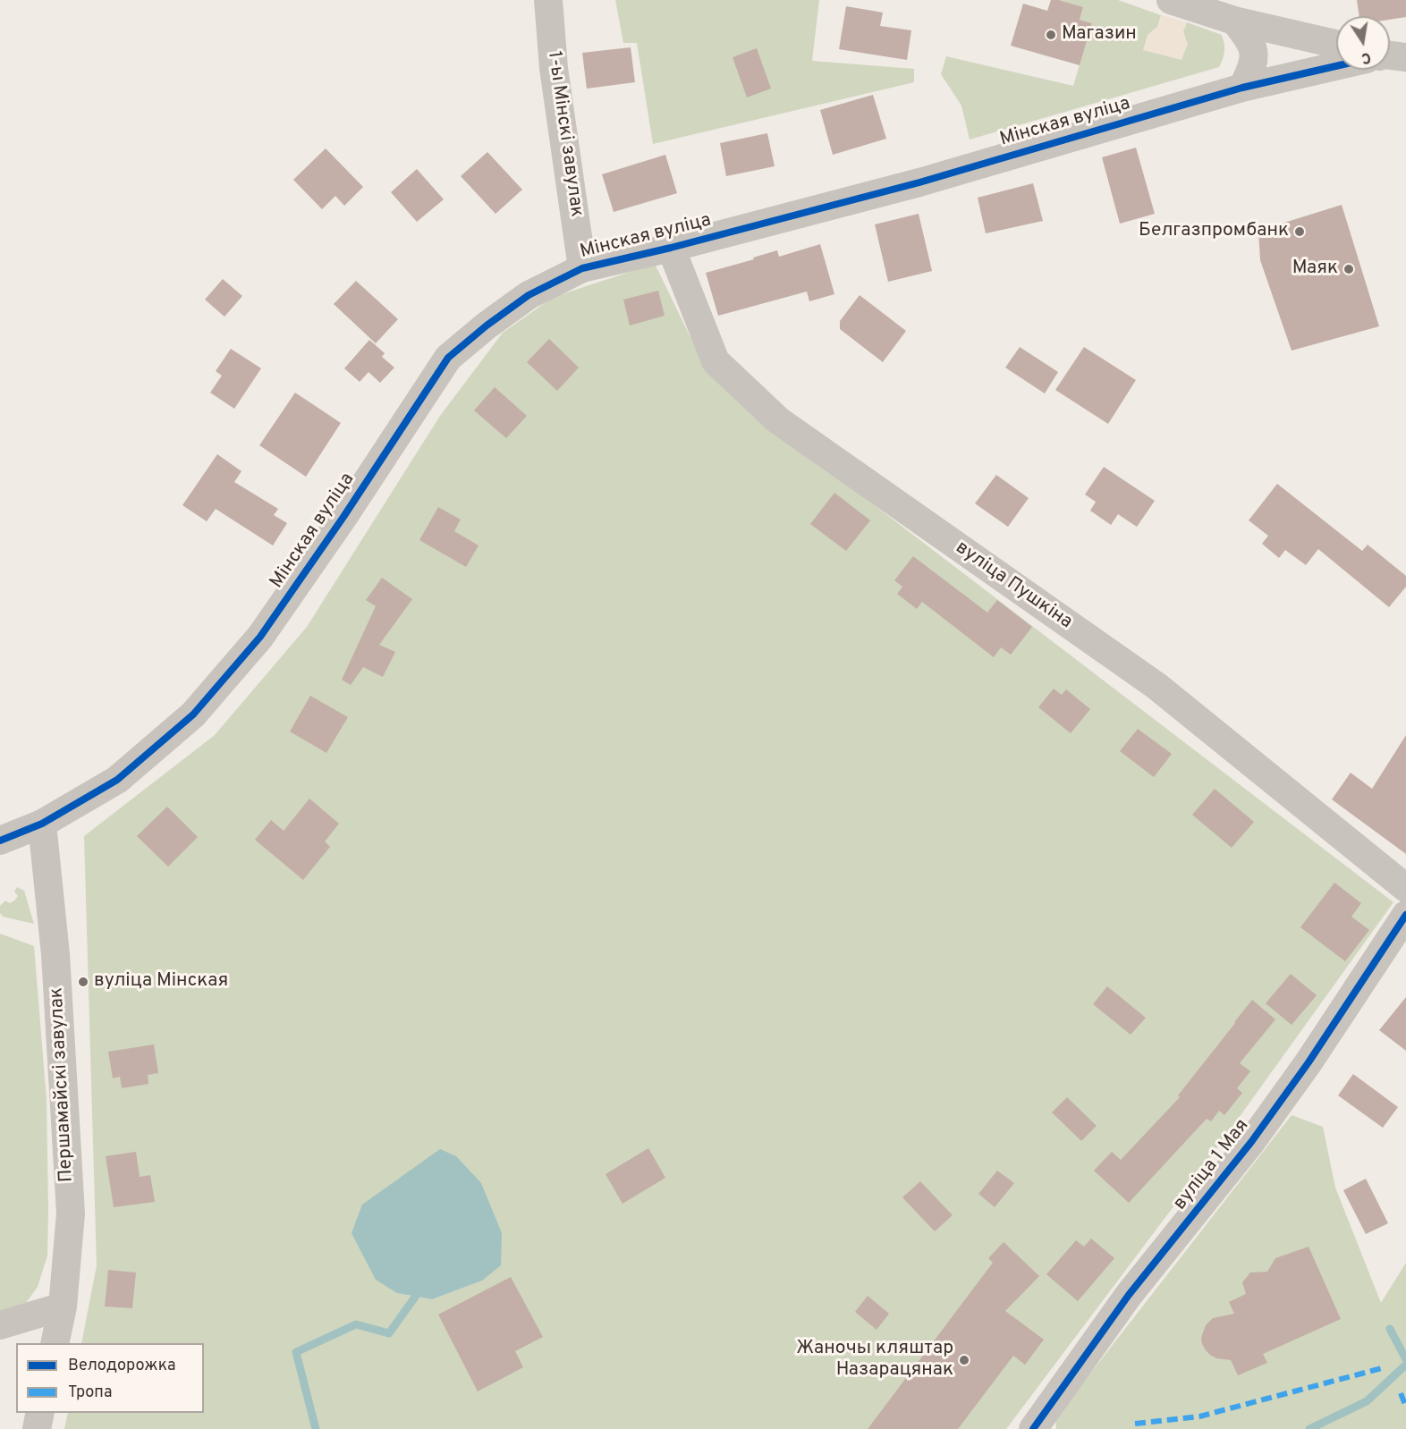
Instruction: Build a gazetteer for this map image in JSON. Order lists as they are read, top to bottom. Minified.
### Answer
{"streets":{"street":["Мінская вуліца","1-ы Мінскі завулак","вуліца Пушкіна","Першамайскі завулак","вуліца 1 Мая"]},"crossings":[["Мінская вуліца","1-ы Мінскі завулак"],["Мінская вуліца","вуліца Пушкіна"],["Мінская вуліца","Першамайскі завулак"]],"places":["Магазин","Белгазпромбанк","Маяк","вуліца Мінская","Жаночы кляштар Назарацянак"],"legend":["Велодорожка","Тропа"],"north":"bottom"}
